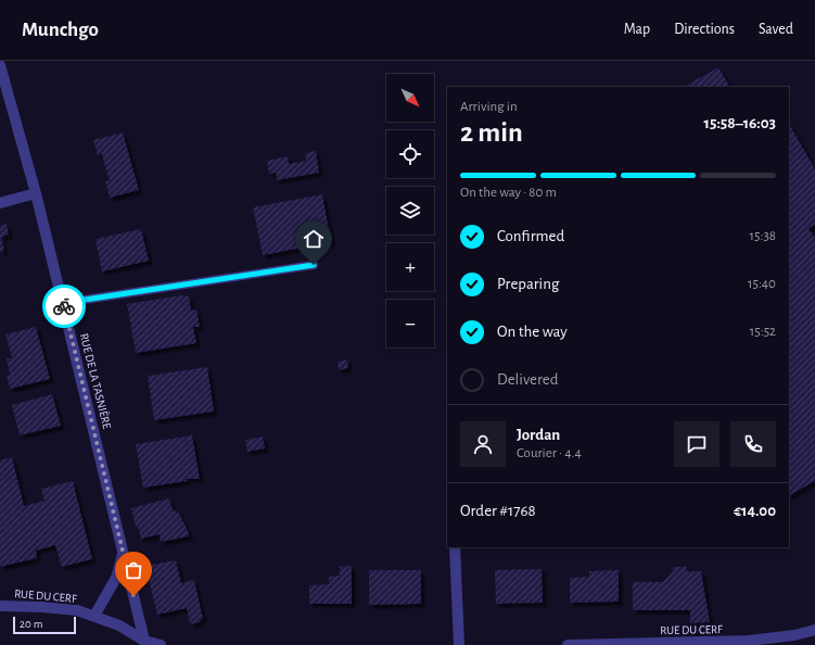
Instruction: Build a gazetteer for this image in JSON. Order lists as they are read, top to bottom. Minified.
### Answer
{"streets":{"street":["RUE DE LA TASNIÈRE","RUE DU CERF"]},"crossings":[["RUE DE LA TASNIÈRE","RUE DU CERF"]],"scale_bar":"20 m","north":"bottom right","page":{"header":"Munchgo","nav":["Map","Directions","Saved"],"map_buttons":["+","−"],"heading":["2 min","Arriving in","15:58–16:03"],"panel":["Jordan","Courier · 4.4","Order #1768","€14.00"],"bar":"On the way · 80 m","list":[["Confirmed","15:38"],["Preparing","15:40"],["On the way","15:52"],"Delivered"],"scale":"20 m"}}
